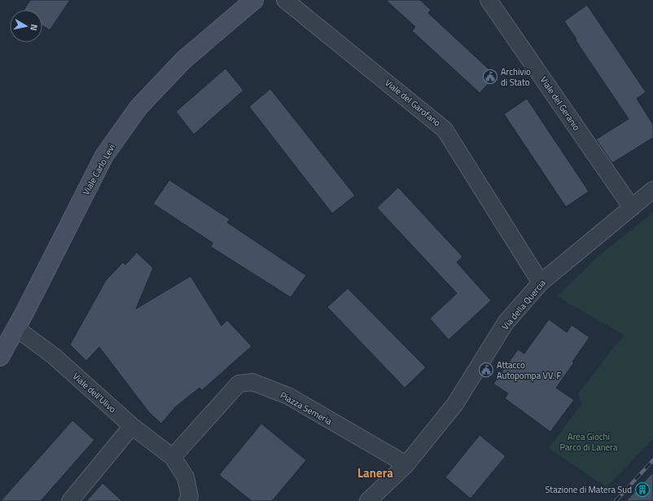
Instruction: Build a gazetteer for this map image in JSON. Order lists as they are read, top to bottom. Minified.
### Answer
{"streets":{"main road":["Viale Carlo Levi"],"street":["Viale del Garofano","Viale del Geranio","Via della Quercia","Viale dell'Ulivo","Piazza Semeria"]},"crossings":[["Viale del Garofano","Via della Quercia"],["Viale del Geranio","Via della Quercia"],["Viale Carlo Levi","Viale dell'Ulivo"],["Via della Quercia","Piazza Semeria"],["Viale dell'Ulivo","Piazza Semeria"]],"districts":["Lanera"],"parks":["Area Giochi Parco di Lanera"],"places":{"public building":["Archivio di Stato","Attacco Autopompa VV. F"],"building":["Stazione di Matera Sud"]},"north":"right"}
